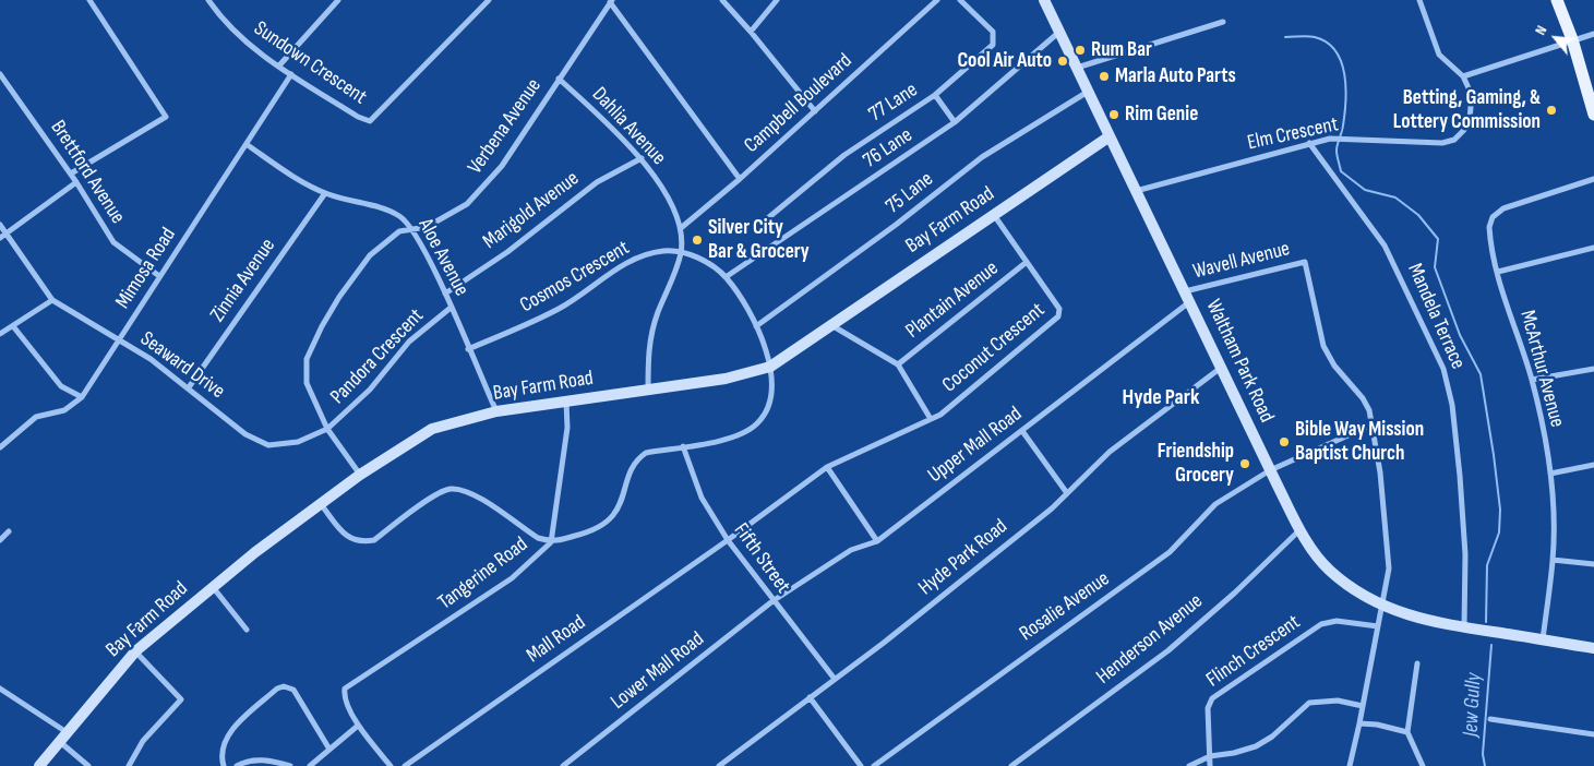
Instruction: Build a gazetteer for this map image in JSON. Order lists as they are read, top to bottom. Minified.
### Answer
{"streets":{"street":["Sundown Crescent","77 Lane","Campbell Boulevard","Verbena Avenue","Dahlia Avenue","Elm Crescent","76 Lane","Brettford Avenue","75 Lane","Marigold Avenue","Bay Farm Road","Aloe Avenue","Wavell Avenue","Mimosa Road","Cosmos Crescent","Zinnia Avenue","Plantain Avenue","Mandela Terrace","Coconut Crescent","Pandora Crescent","Waltham Park Road","Seaward Drive","McArthur Avenue","Upper Mall Road","Hyde Park Road","Fifth Street","Tangerine Road","Rosalie Avenue","Mall Road","Henderson Avenue","Flinch Crescent","Lower Mall Road"]},"crossings":[["Sundown Crescent","Mimosa Road"],["Campbell Boulevard","Dahlia Avenue"],["Verbena Avenue","Dahlia Avenue"],["Verbena Avenue","Aloe Avenue"],["Verbena Avenue","Pandora Crescent"],["Verbena Avenue","Seaward Drive"],["Dahlia Avenue","Marigold Avenue"],["Dahlia Avenue","Bay Farm Road"],["Dahlia Avenue","Cosmos Crescent"],["Elm Crescent","Mandela Terrace"],["Elm Crescent","Waltham Park Road"],["76 Lane","Cosmos Crescent"],["76 Lane","Waltham Park Road"],["Brettford Avenue","Mimosa Road"],["75 Lane","Cosmos Crescent"],["75 Lane","Waltham Park Road"],["Marigold Avenue","Aloe Avenue"],["Bay Farm Road","Aloe Avenue"],["Bay Farm Road","Cosmos Crescent"],["Bay Farm Road","Coconut Crescent"],["Bay Farm Road","Waltham Park Road"],["Bay Farm Road","Tangerine Road"],["Aloe Avenue","Mimosa Road"],["Aloe Avenue","Cosmos Crescent"],["Aloe Avenue","Zinnia Avenue"],["Aloe Avenue","Pandora Crescent"],["Wavell Avenue","Waltham Park Road"],["Wavell Avenue","Upper Mall Road"],["Wavell Avenue","Rosalie Avenue"],["Wavell Avenue","Flinch Crescent"],["Mimosa Road","Seaward Drive"],["Cosmos Crescent","Fifth Street"],["Cosmos Crescent","Tangerine Road"],["Zinnia Avenue","Seaward Drive"],["Plantain Avenue","Coconut Crescent"],["Mandela Terrace","Waltham Park Road"],["Coconut Crescent","Fifth Street"],["Coconut Crescent","Mall Road"],["Pandora Crescent","Seaward Drive"],["Waltham Park Road","McArthur Avenue"],["Waltham Park Road","Upper Mall Road"],["Waltham Park Road","Hyde Park Road"],["Waltham Park Road","Rosalie Avenue"],["Waltham Park Road","Henderson Avenue"],["Upper Mall Road","Fifth Street"],["Upper Mall Road","Lower Mall Road"],["Hyde Park Road","Fifth Street"],["Fifth Street","Mall Road"],["Fifth Street","Lower Mall Road"]],"districts":["Hyde Park"],"water":["Jew Gully"],"places":["Rum Bar","Cool Air Auto","Marla Auto Parts","Betting, Gaming, & Lottery Commission","Rim Genie","Silver City Bar & Grocery","Bible Way Mission Baptist Church","Friendship Grocery"],"north":"top left"}
